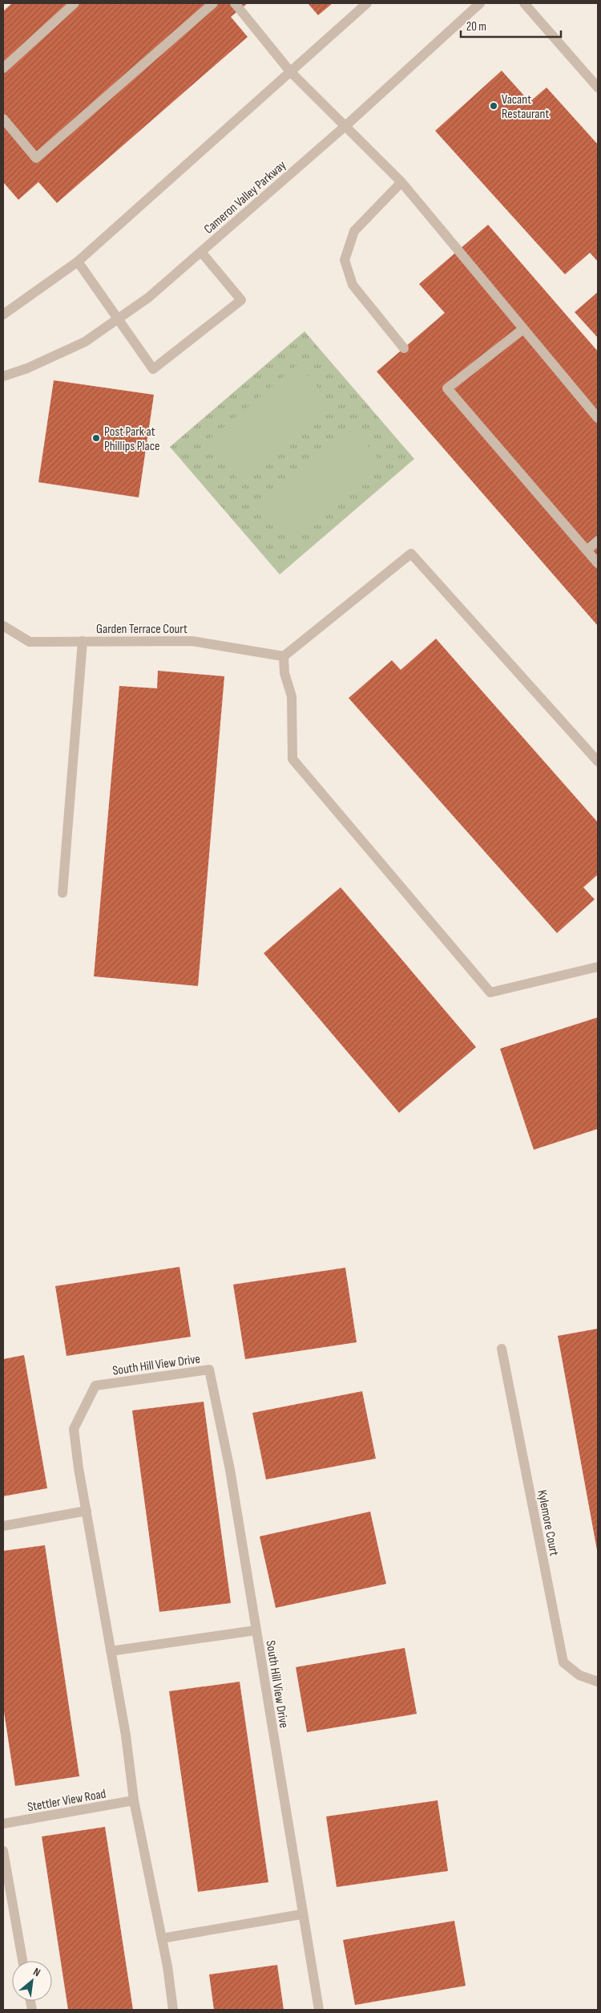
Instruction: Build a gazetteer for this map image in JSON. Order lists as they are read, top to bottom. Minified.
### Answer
{"streets":{"street":["Cameron Valley Parkway","Garden Terrace Court","South Hill View Drive","Kylemore Court","Stettler View Road"]},"crossings":[["South Hill View Drive","Stettler View Road"]],"places":["Vacant Restaurant","Post Park at Phillips Place"],"scale_bar":"20 m","north":"top right"}
